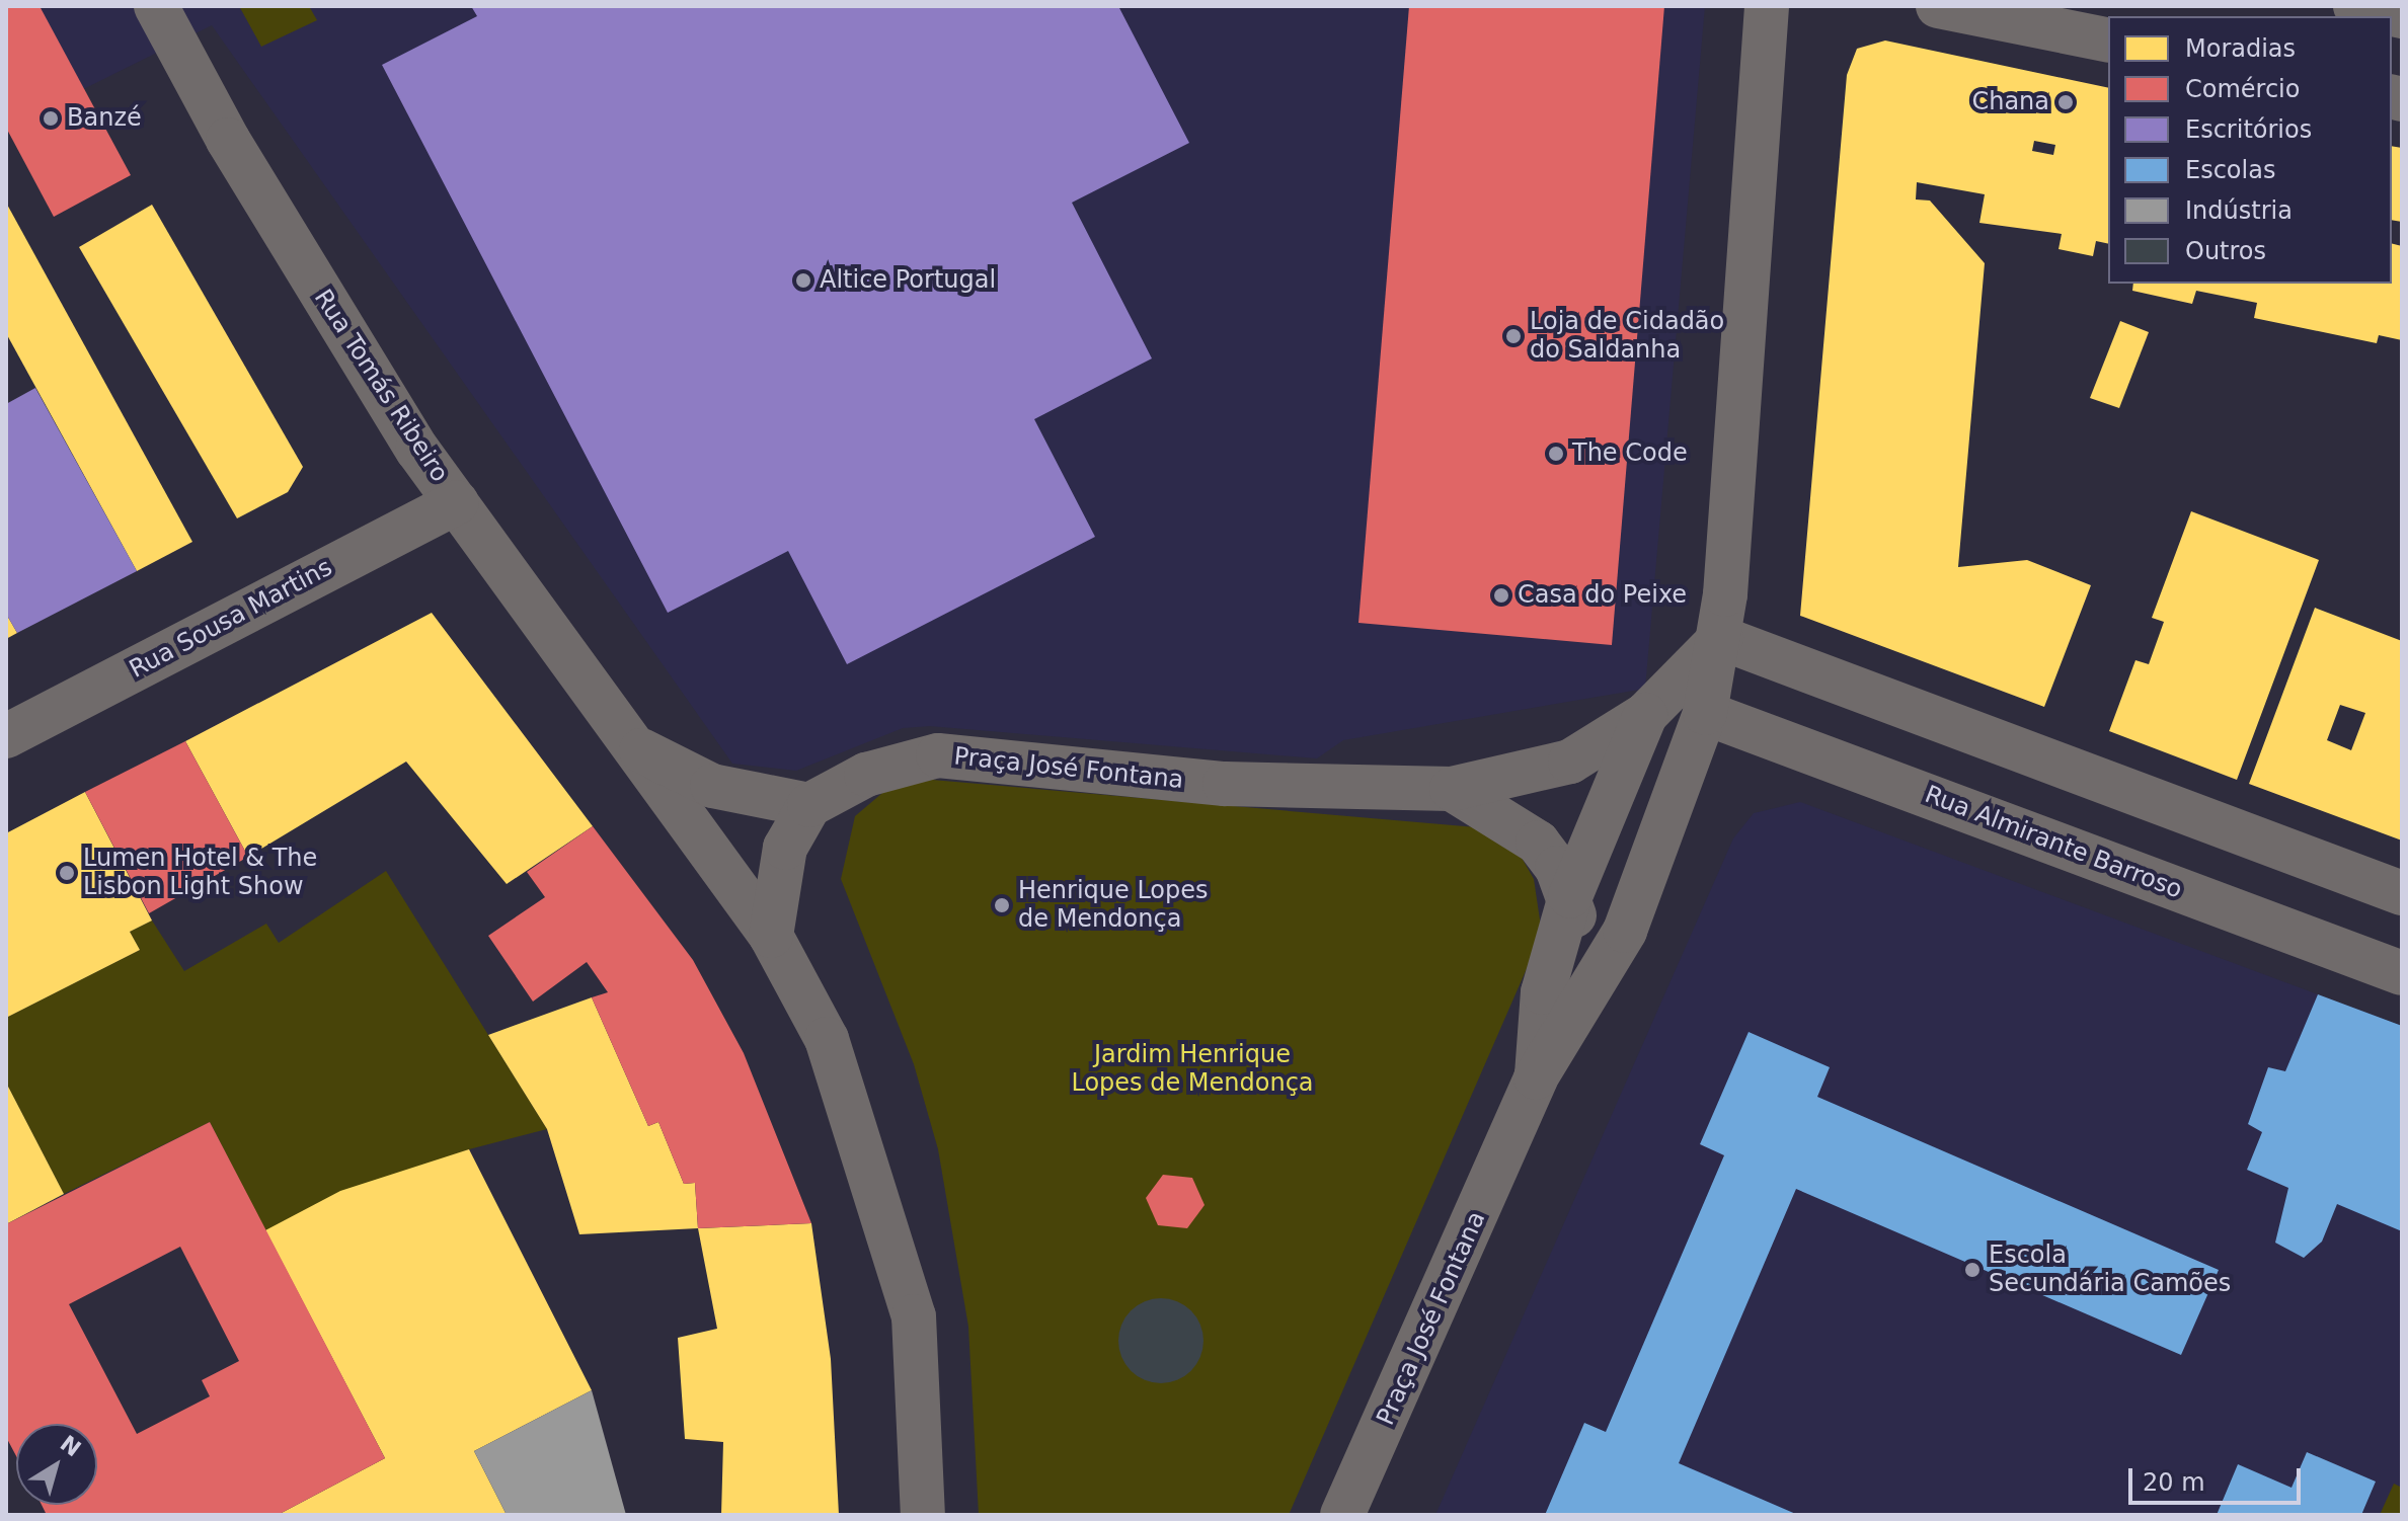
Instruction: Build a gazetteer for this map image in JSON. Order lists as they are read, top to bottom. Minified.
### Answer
{"streets":{"street":["Rua Tomás Ribeiro","Rua Sousa Martins","Praça José Fontana","Rua Almirante Barroso"]},"crossings":[["Rua Tomás Ribeiro","Rua Sousa Martins"],["Praça José Fontana","Rua Almirante Barroso"]],"parks":["Jardim Henrique Lopes de Mendonça"],"places":["Chana","Banzé","Altice Portugal","Loja de Cidadão do Saldanha","The Code","Casa do Peixe","Lumen Hotel & The Lisbon Light Show","Henrique Lopes de Mendonça","Escola Secundária Camões"],"legend":["Moradias","Comércio","Escritórios","Escolas","Indústria","Outros"],"scale_bar":"20 m","north":"top right"}
